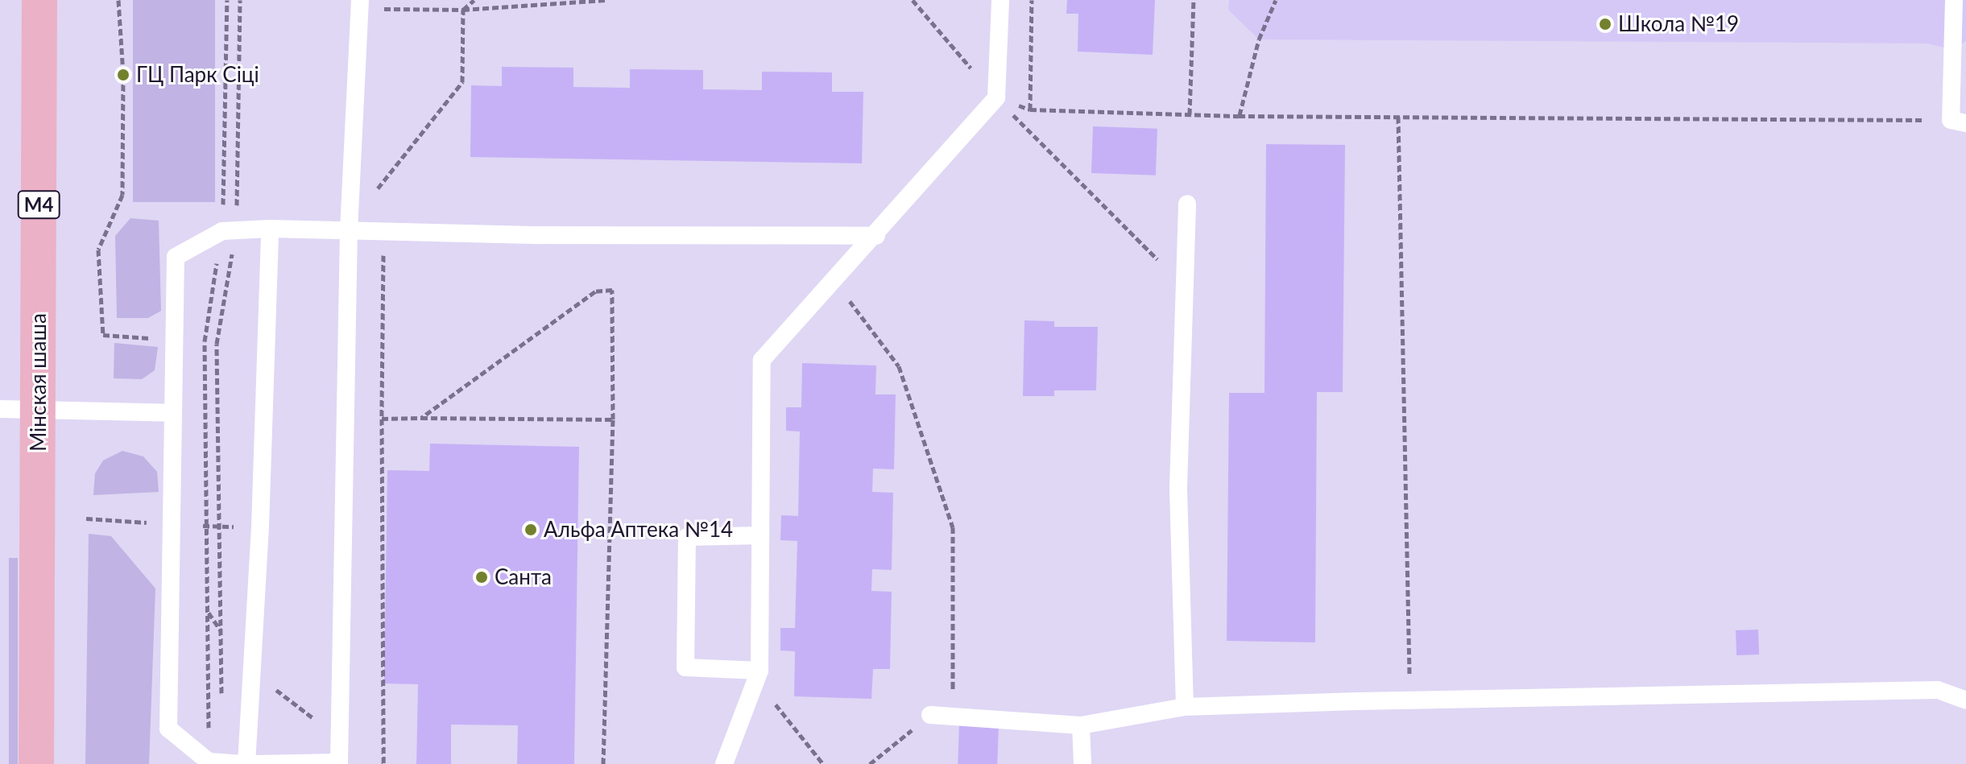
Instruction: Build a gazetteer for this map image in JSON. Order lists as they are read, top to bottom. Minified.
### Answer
{"streets":{"main road":["М4","Мінская шаша"]},"places":["Школа №19","ГЦ Парк Сіці","Альфа Аптека №14","Санта"]}
